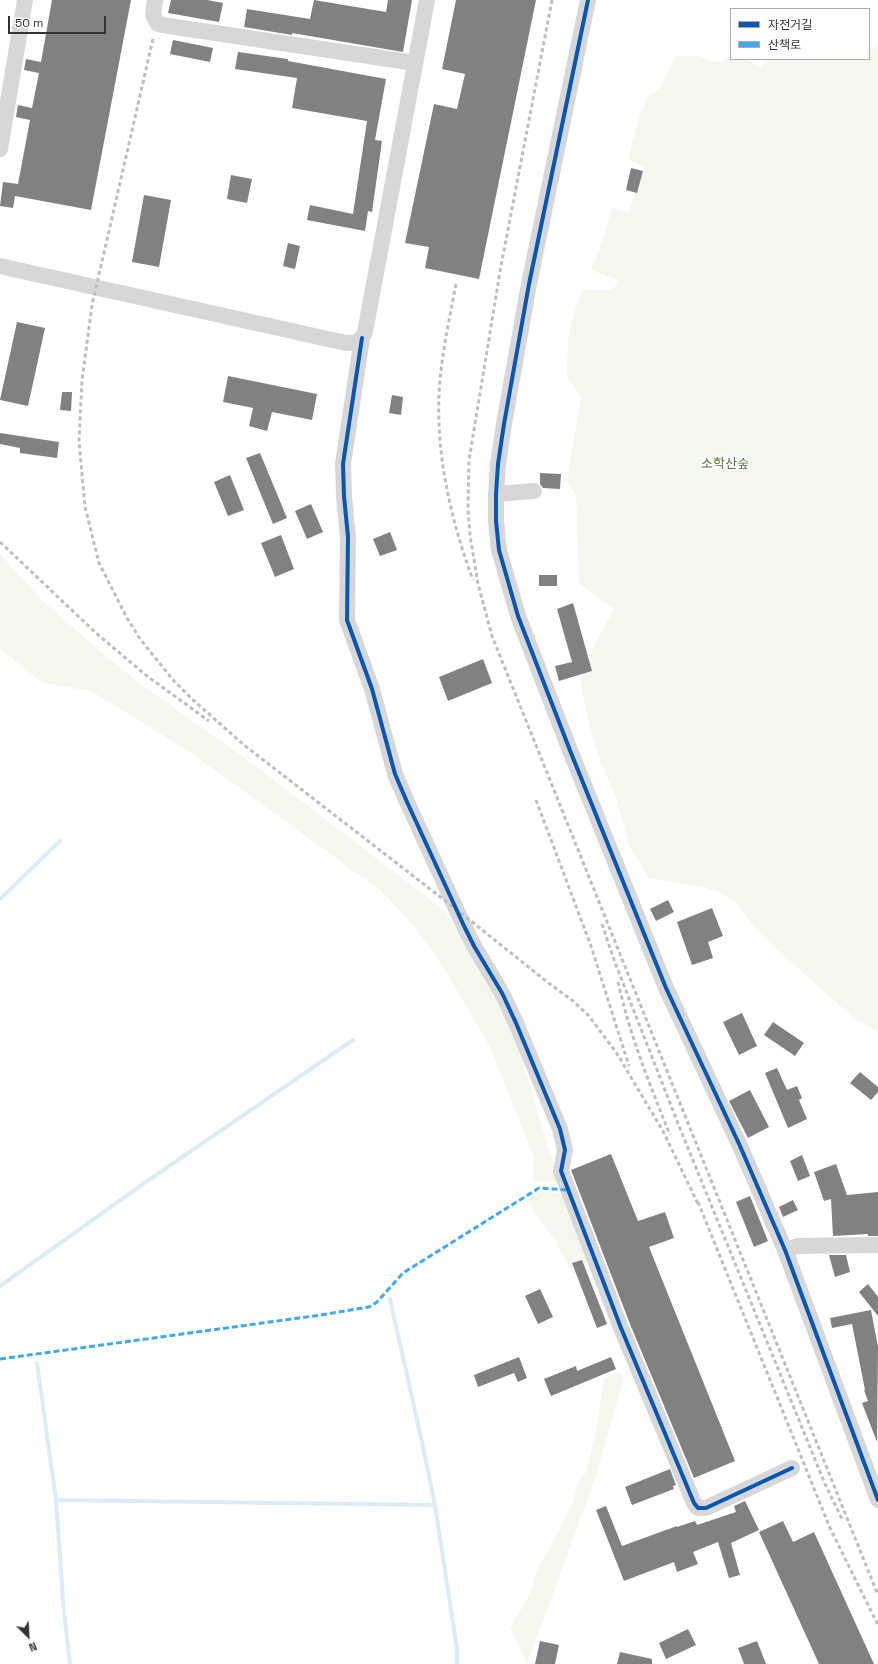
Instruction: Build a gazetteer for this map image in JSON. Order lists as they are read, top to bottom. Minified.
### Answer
{"parks":["소학산숲"],"legend":["자전거길","산책로"],"scale_bar":"50 m","north":"bottom right"}
